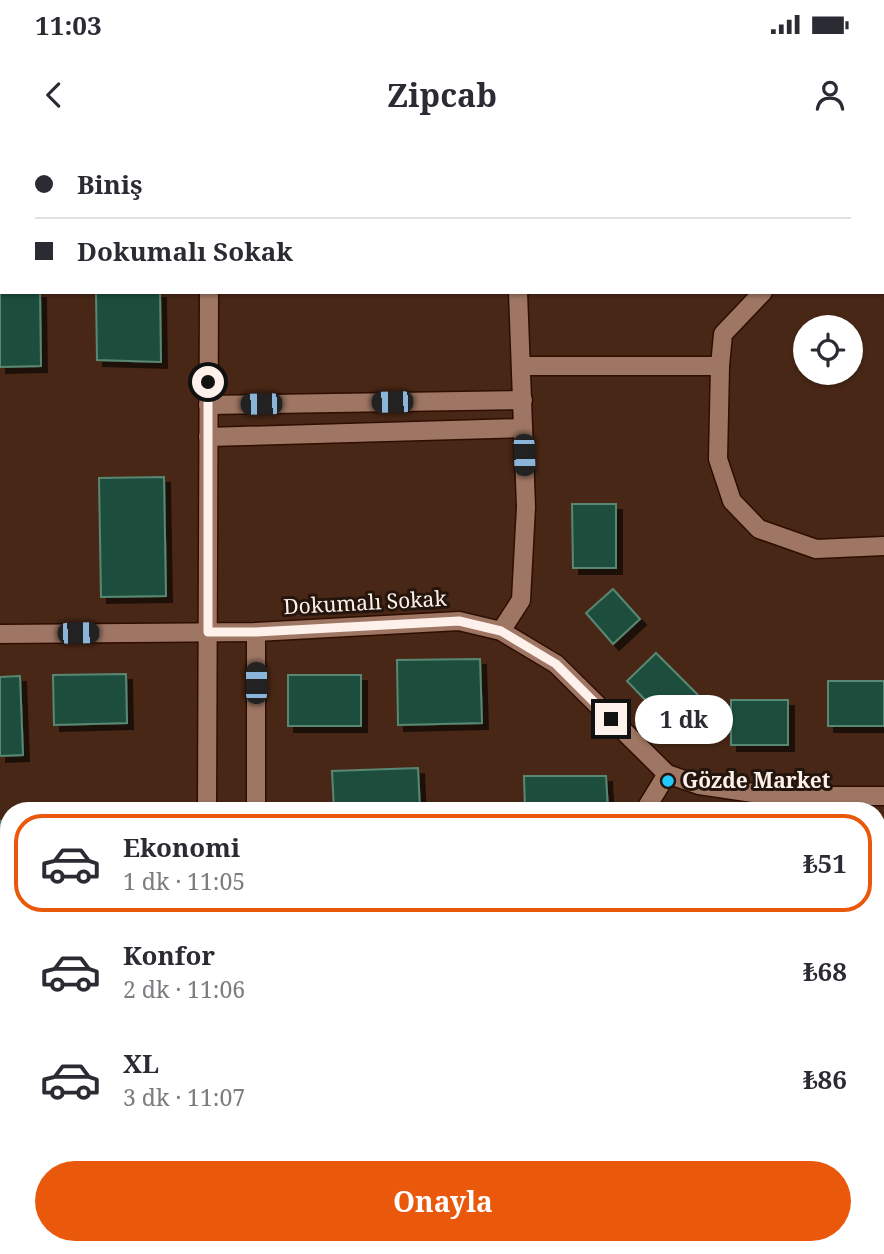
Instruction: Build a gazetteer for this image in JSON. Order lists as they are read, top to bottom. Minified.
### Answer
{"streets":{"street":["Dokumalı Sokak"]},"places":["Gözde Market"],"page":{"status":"11:03","header":"Zipcab","banner":["Biniş","Dokumalı Sokak"],"bubble":"1 dk","list":[{"name":"Ekonomi","note":"1 dk · 11:05","value":"₺51"},{"name":"Konfor","note":"2 dk · 11:06","value":"₺68"},{"name":"XL","note":"3 dk · 11:07","value":"₺86"}],"buttons":"Onayla"}}
